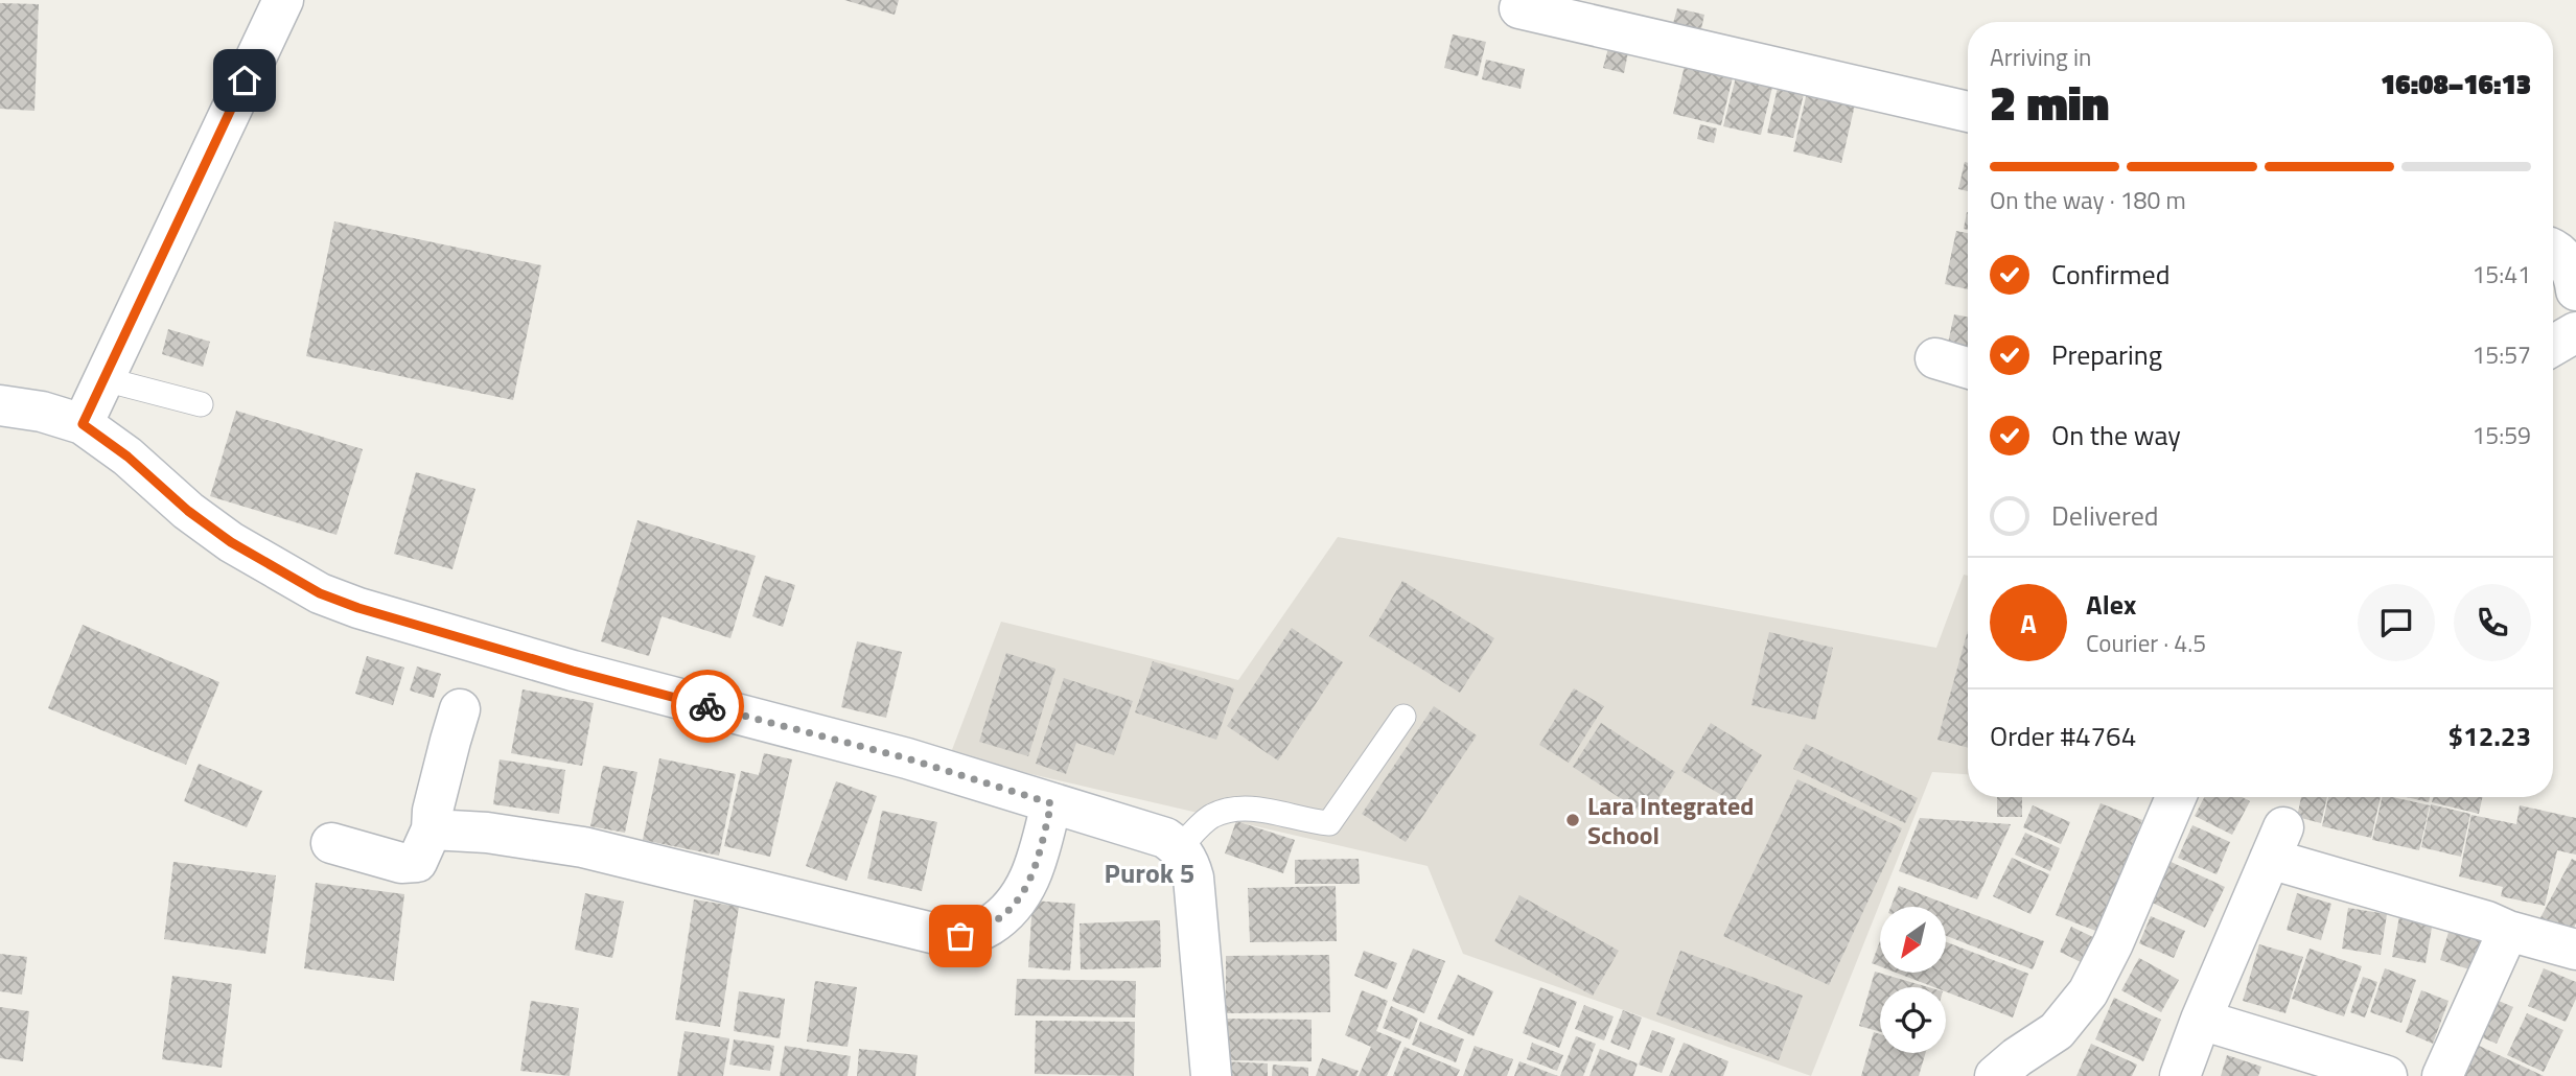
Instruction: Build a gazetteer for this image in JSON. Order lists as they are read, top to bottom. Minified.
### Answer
{"districts":["Purok 5"],"places":["Lara Integrated School"],"north":"bottom left","page":{"heading":["2 min","Arriving in","16:08–16:13"],"panel":["Alex","Courier · 4.5","Order #4764","$12.23"],"bar":"On the way · 180 m","list":[["Confirmed","15:41"],["Preparing","15:57"],["On the way","15:59"],"Delivered"],"round":"A"}}
